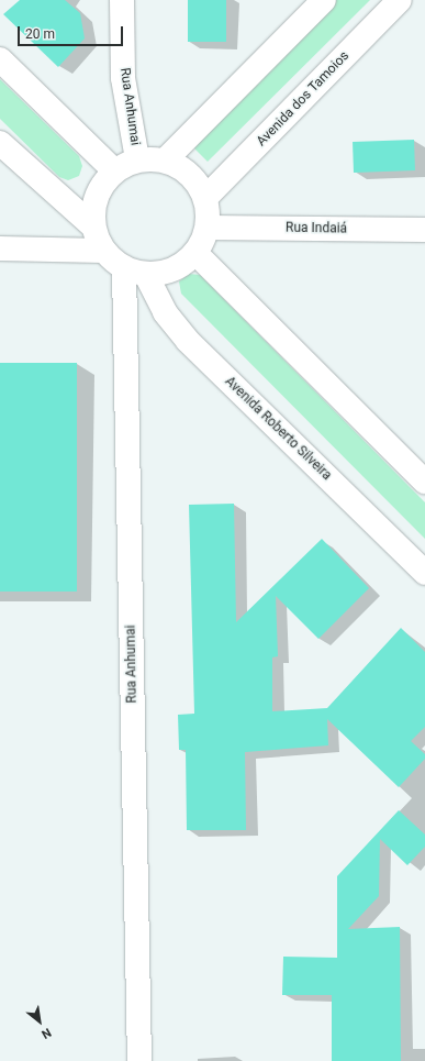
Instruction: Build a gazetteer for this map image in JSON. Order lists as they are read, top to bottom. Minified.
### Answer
{"streets":{"street":["Avenida dos Tamoios","Rua Anhumai","Rua Indaiá","Avenida Roberto Silveira"]},"crossings":[["Avenida dos Tamoios","Rua Anhumai"],["Avenida dos Tamoios","Rua Indaiá"],["Avenida dos Tamoios","Avenida Roberto Silveira"],["Rua Anhumai","Rua Indaiá"],["Rua Anhumai","Avenida Roberto Silveira"],["Rua Indaiá","Avenida Roberto Silveira"]],"scale_bar":"20 m","north":"bottom right"}
